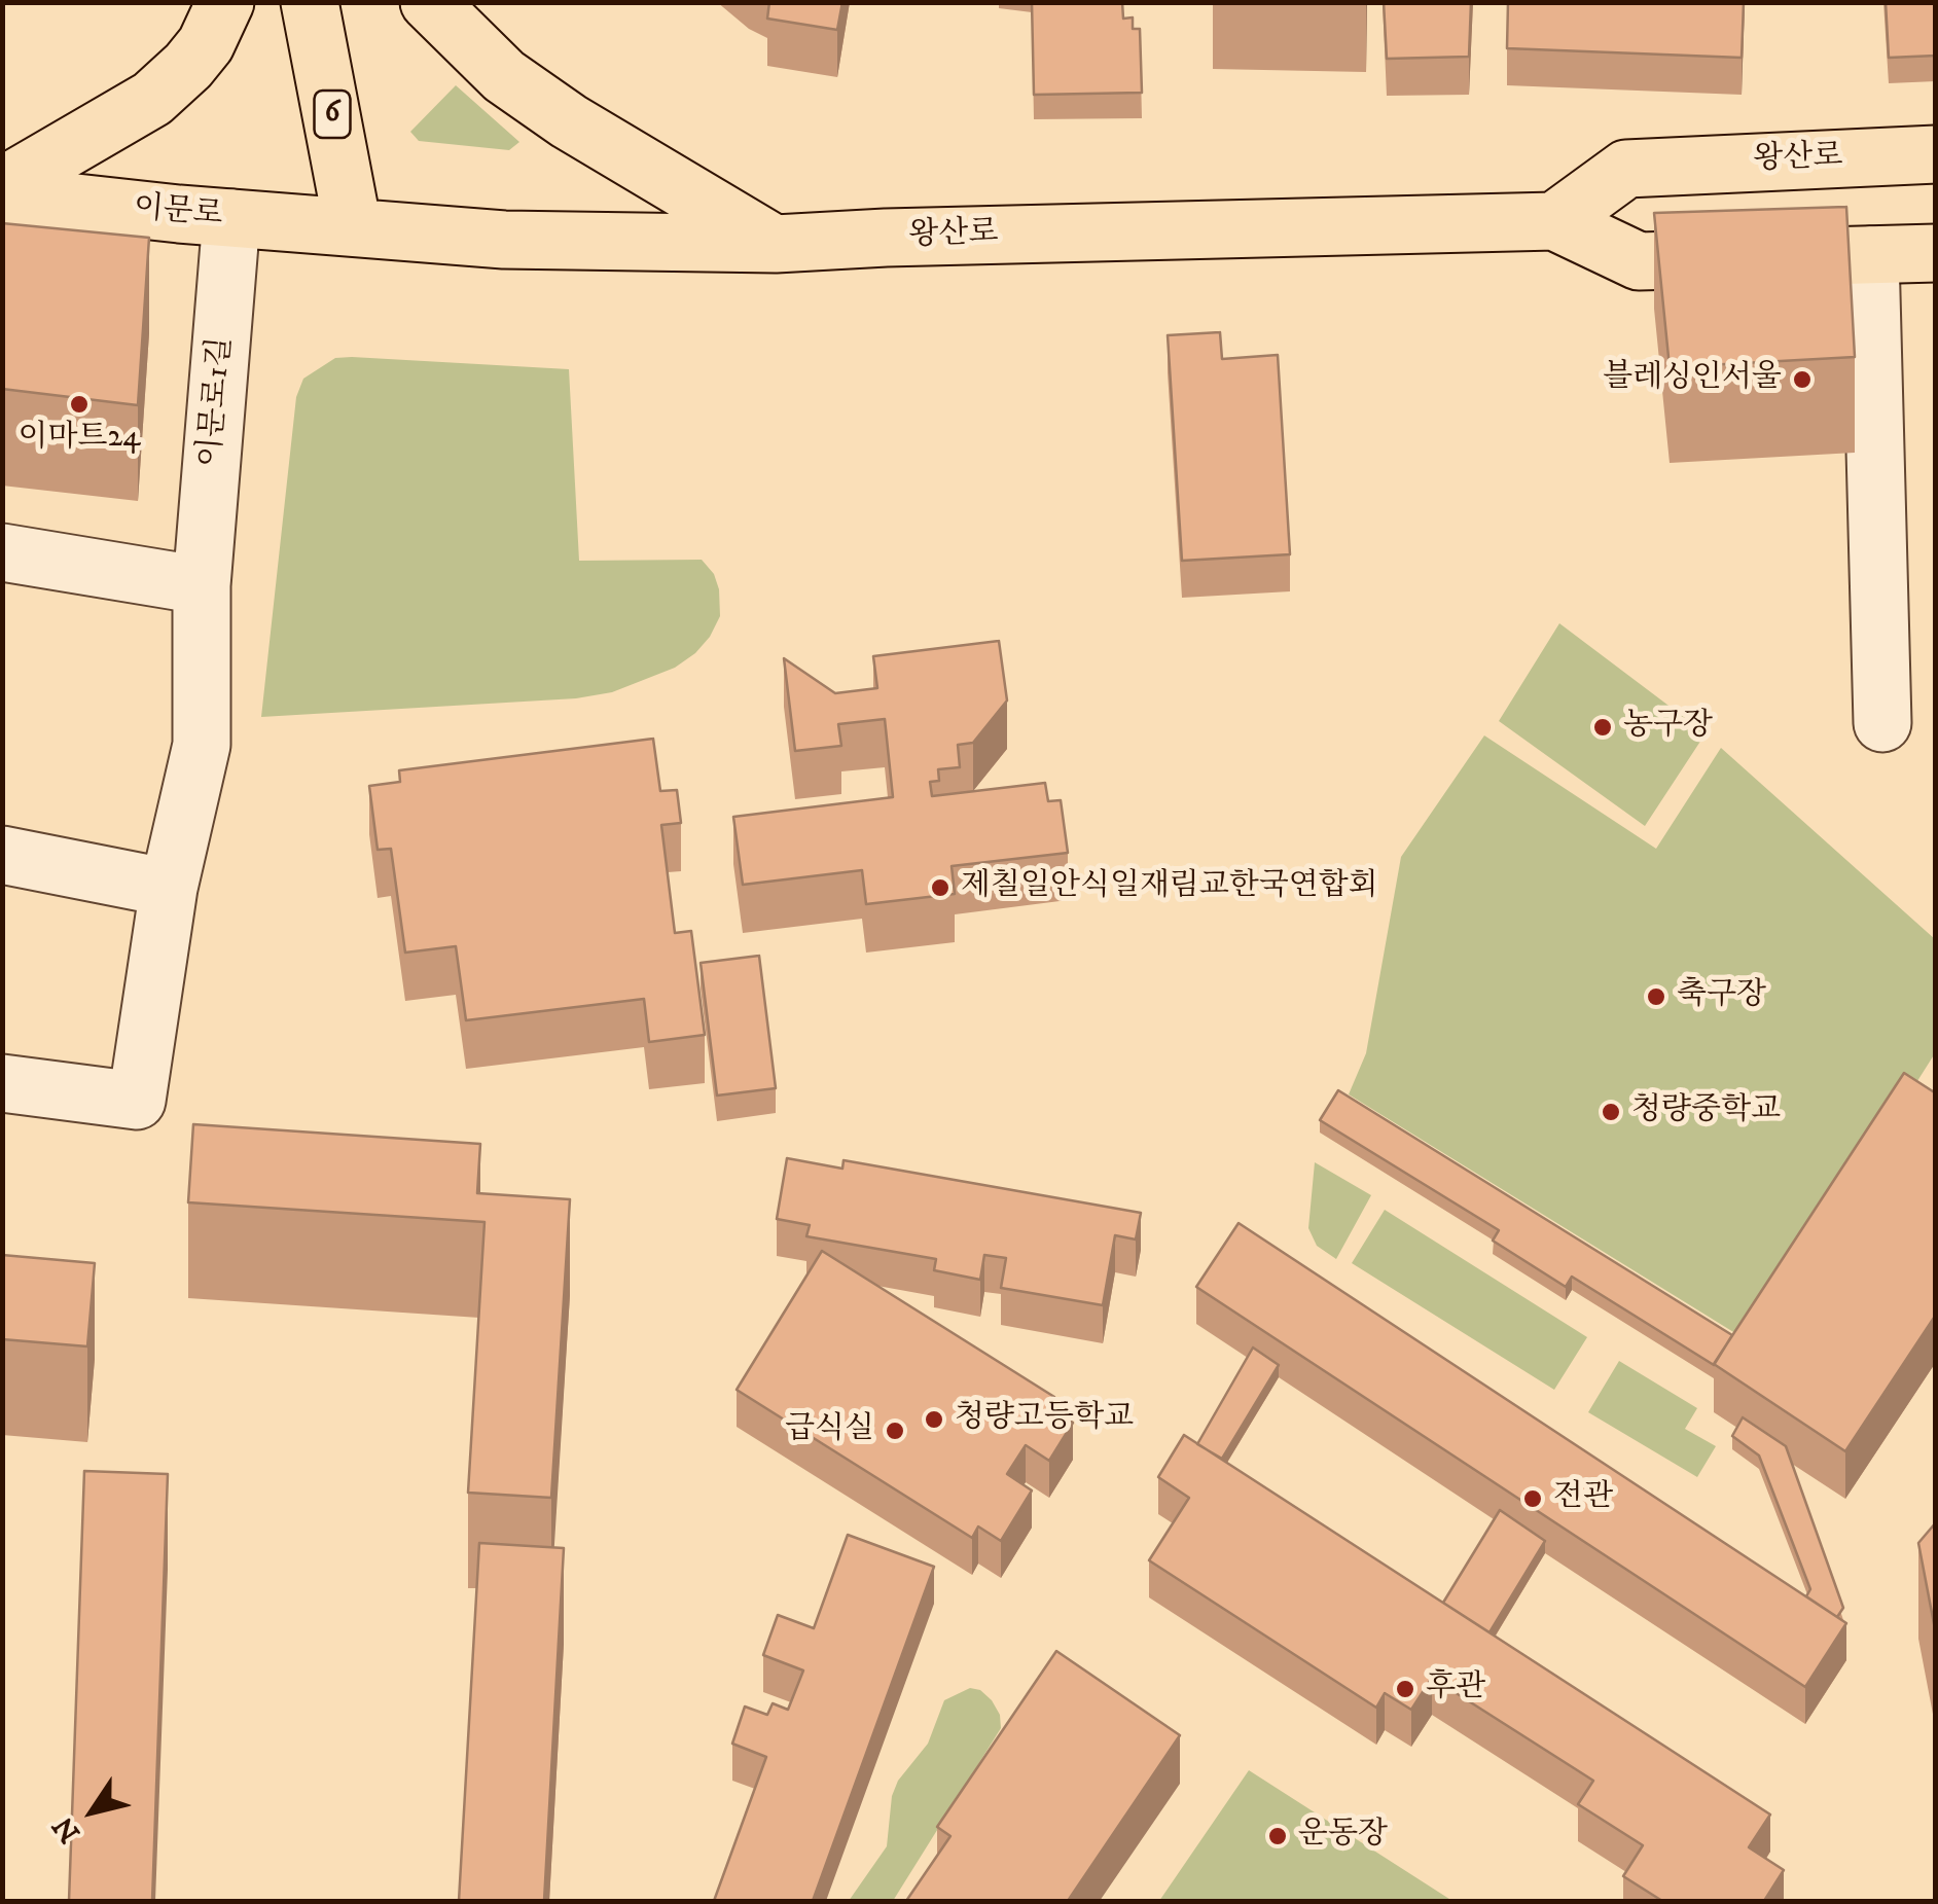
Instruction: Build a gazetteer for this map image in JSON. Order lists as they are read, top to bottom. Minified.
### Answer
{"streets":{"main road":["6","왕산로","이문로"],"street":["이문로1길"]},"crossings":[["6","왕산로"],["6","이문로"],["왕산로","이문로"],["이문로","이문로1길"]],"places":["블레싱인서울","이마트24","농구장","제칠일안식일재림교한국연합회","축구장","청량중학교","청량고등학교","급식실","전관","후관","운동장"],"north":"bottom left"}
